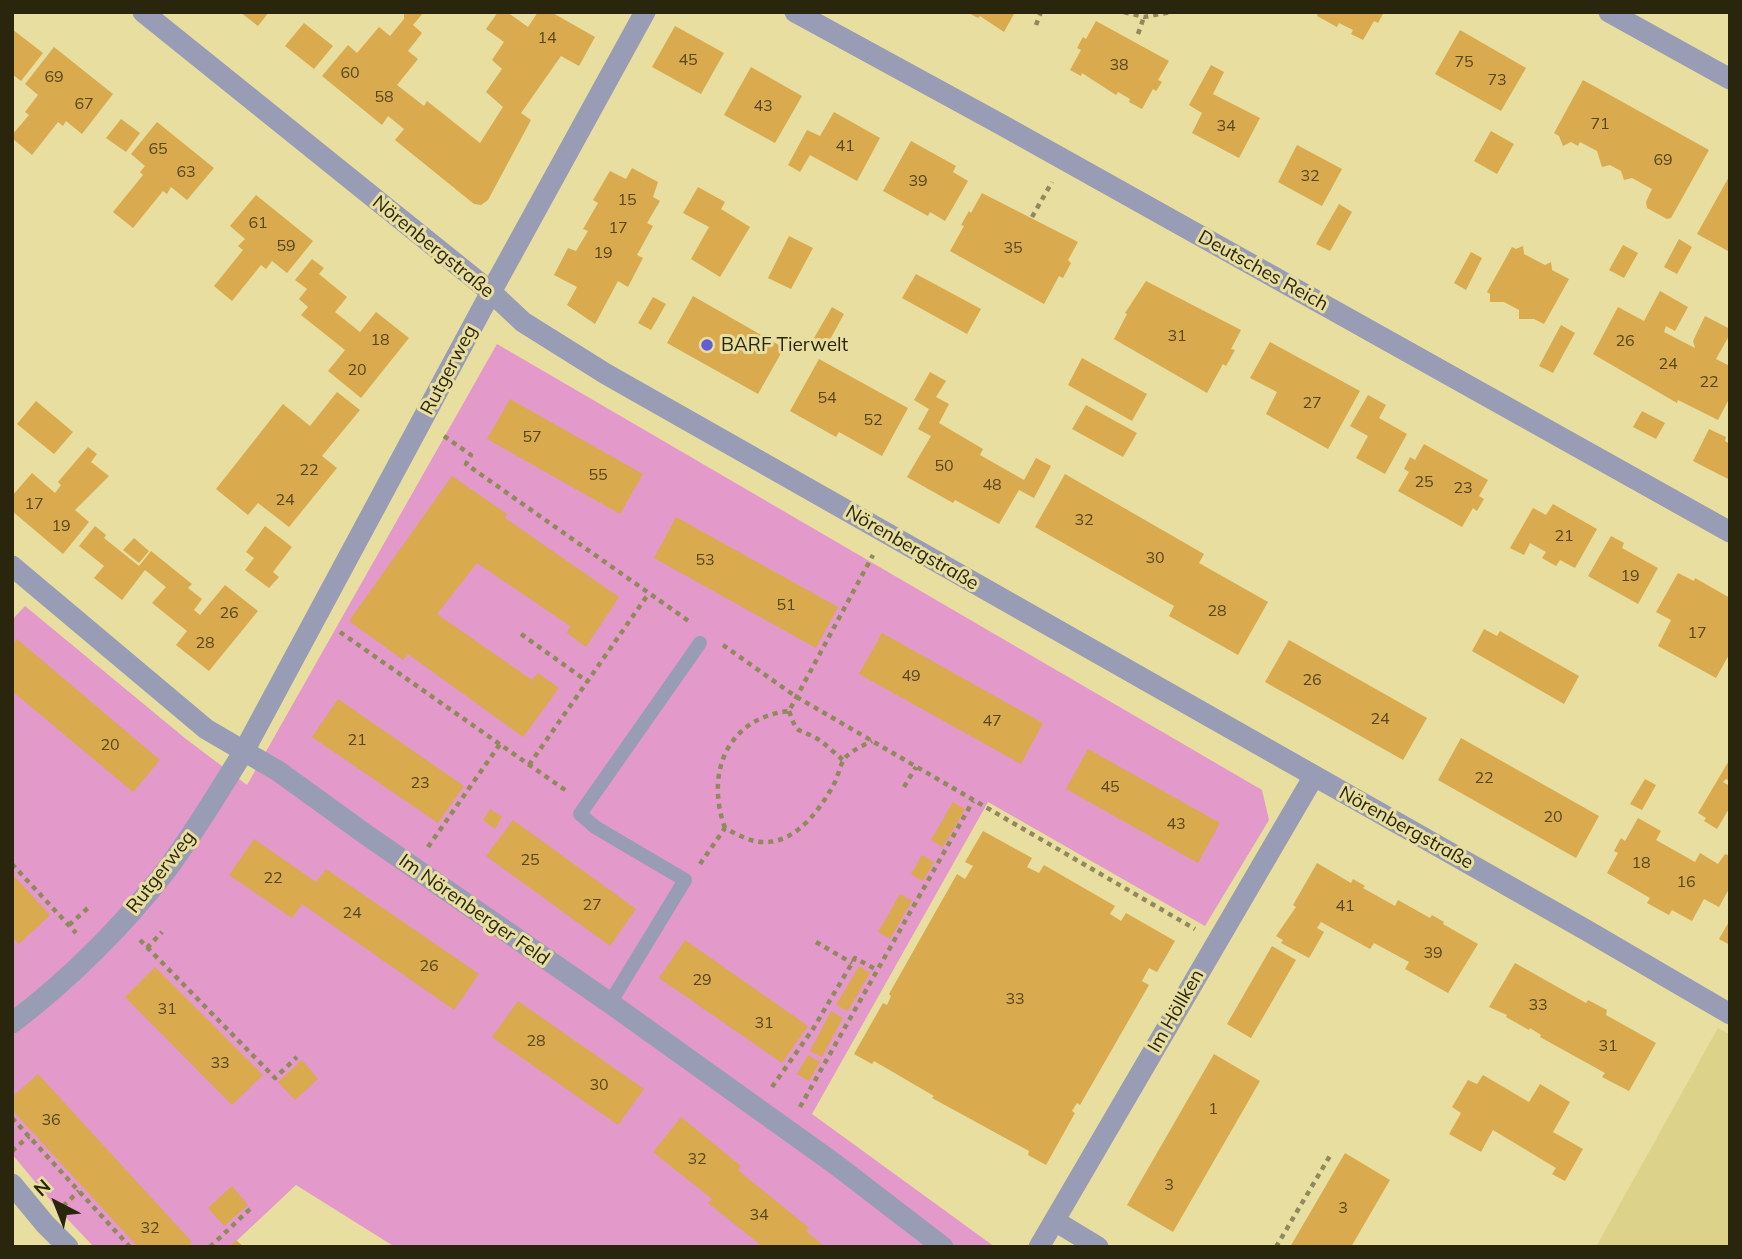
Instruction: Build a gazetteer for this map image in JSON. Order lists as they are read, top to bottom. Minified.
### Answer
{"streets":{"street":["Nörenbergstraße","Deutsches Reich","Rutgerweg","Im Nörenberger Feld","Im Höllken"]},"crossings":[["Nörenbergstraße","Rutgerweg"],["Nörenbergstraße","Im Höllken"],["Rutgerweg","Im Nörenberger Feld"]],"places":["BARF Tierwelt"],"house_numbers":["14","45","75","38","60","69","73","58","67","43","71","34","41","65","69","63","32","39","15","61","17","59","35","19","31","18","26","24","20","22","54","27","52","57","50","22","55","25","48","23","24","17","32","19","21","30","53","19","51","28","26","17","28","49","26","24","47","21","20","22","23","45","20","43","25","18","22","16","27","41","24","39","26","29","33","33","31","31","28","31","33","30","1","36","32","3","3","34","32"],"north":"top left"}
